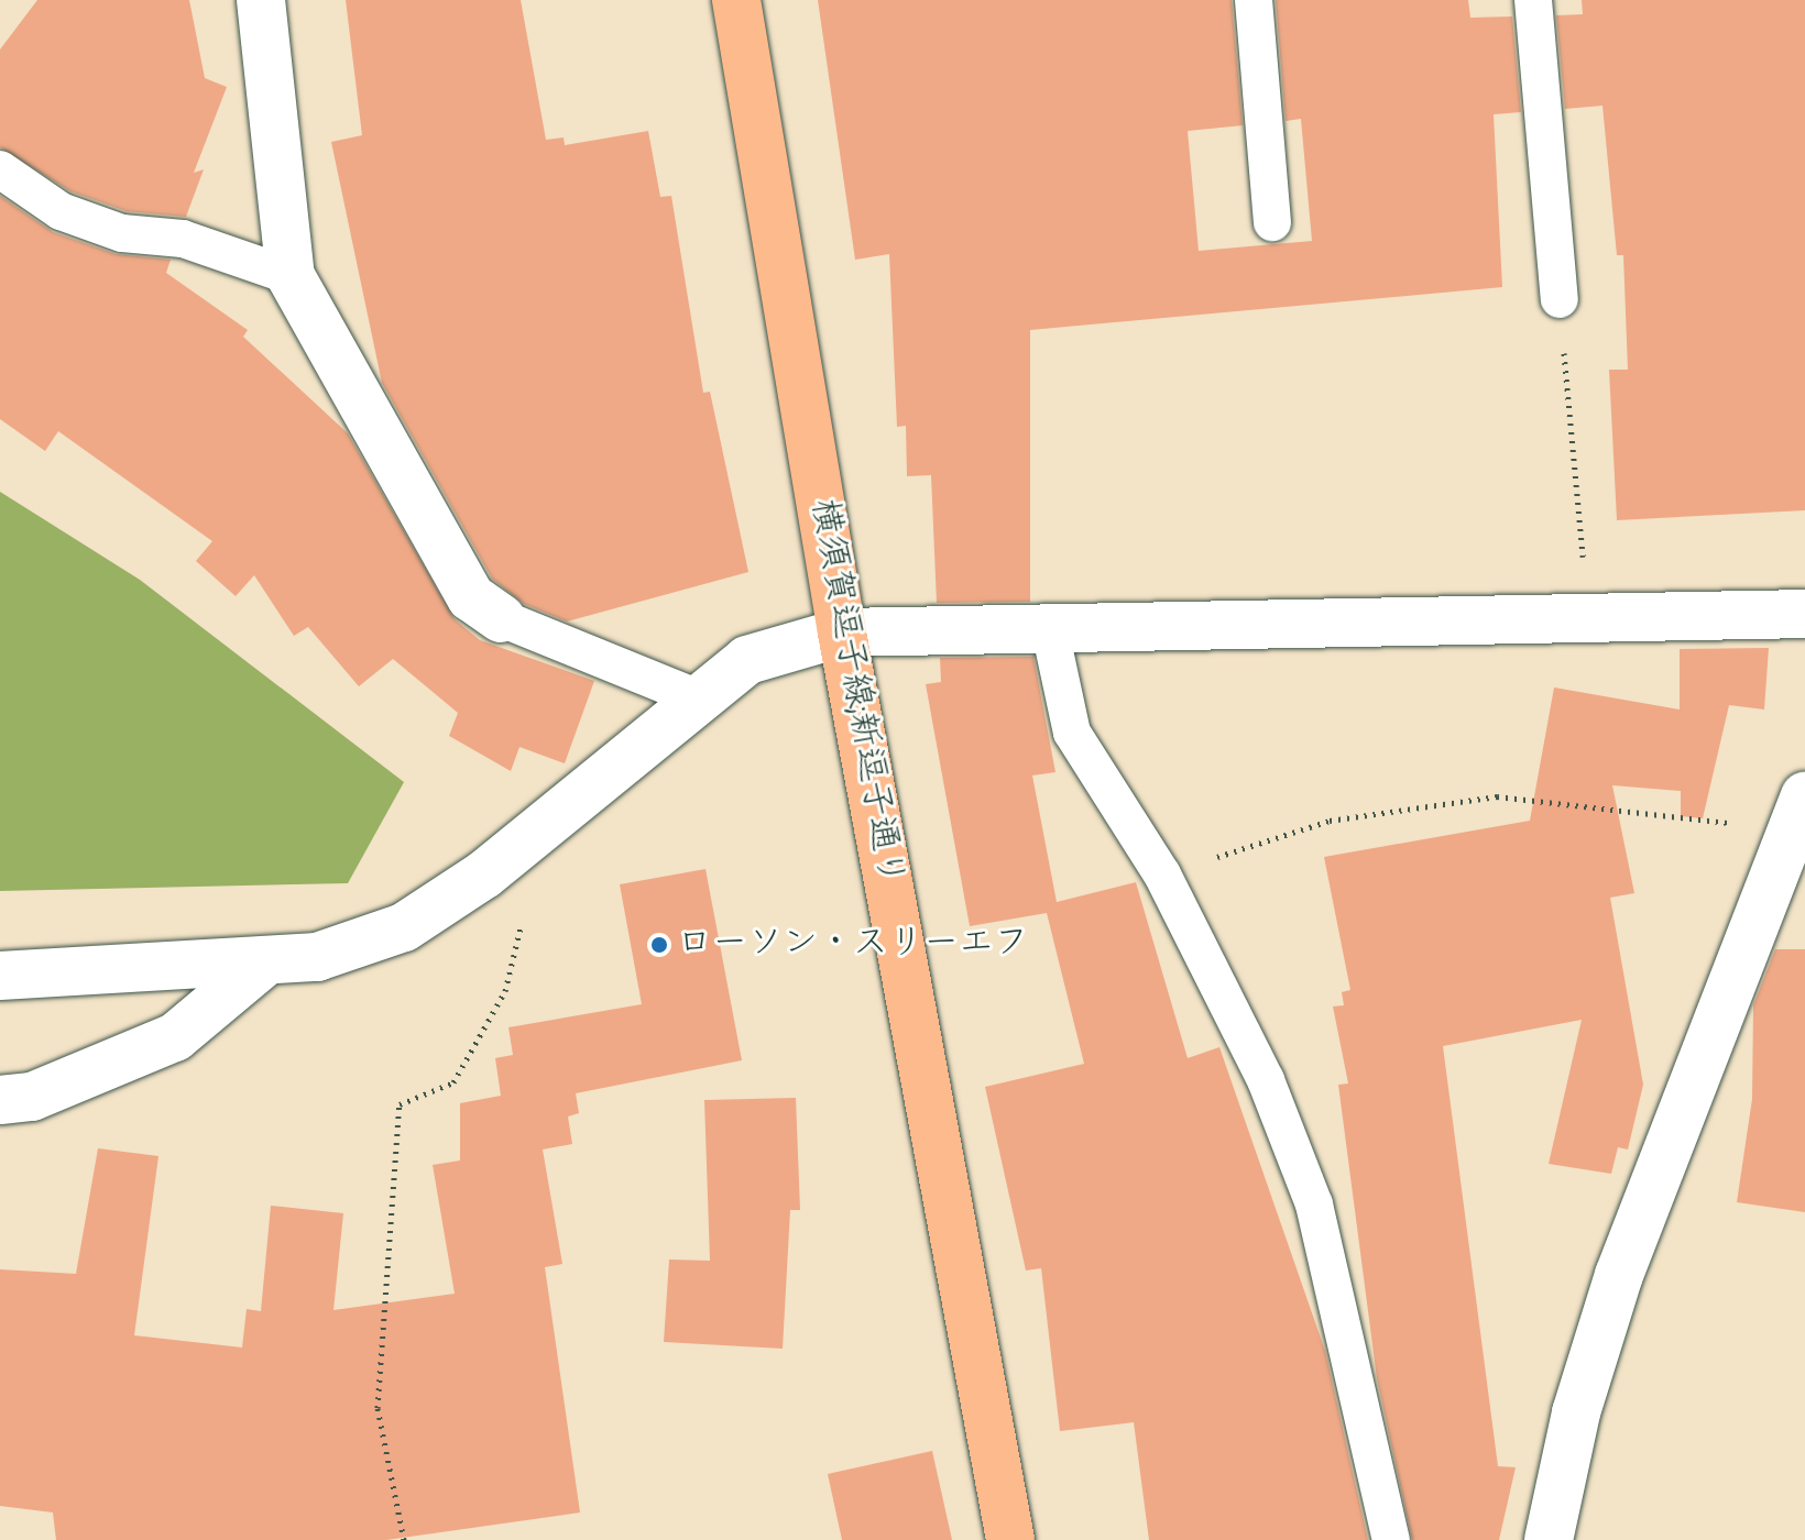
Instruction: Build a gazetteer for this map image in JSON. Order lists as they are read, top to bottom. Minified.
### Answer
{"streets":{"main road":["横須賀逗子線;新逗子通り"]},"places":["ローソン・スリーエフ"]}
